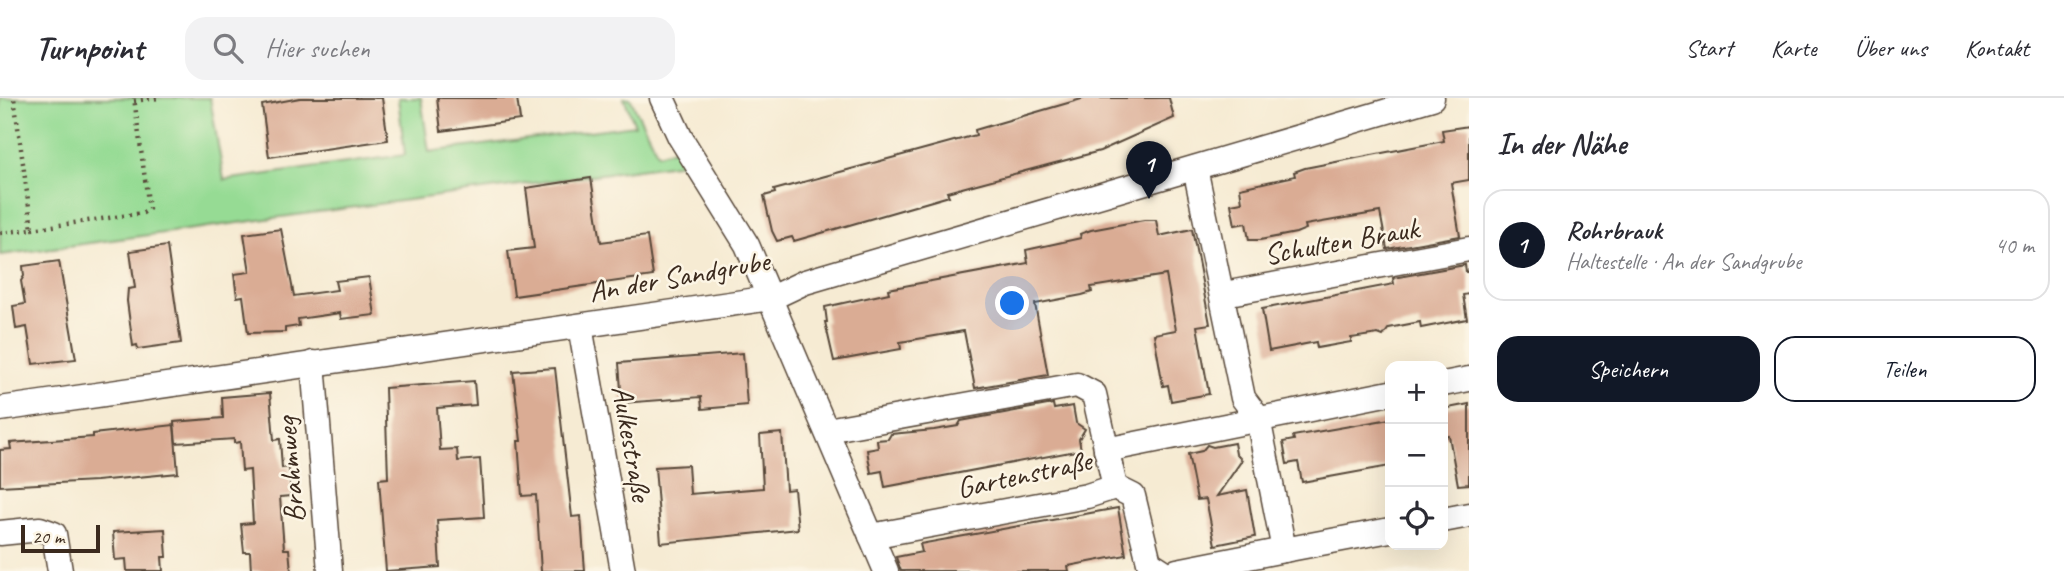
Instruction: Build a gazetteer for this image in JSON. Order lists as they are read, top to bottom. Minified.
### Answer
{"streets":{"street":["Schulten Brauk","An der Sandgrube","Aulkestraße","Brahmweg","Gartenstraße"]},"crossings":[["An der Sandgrube","Aulkestraße"],["An der Sandgrube","Brahmweg"]],"scale_bar":"20 m","page":{"header":"Turnpoint","search":"Hier suchen","nav":["Start","Karte","Über uns","Kontakt"],"heading":"In der Nähe","pins":"1","list":[{"mark":"1","name":"Rohrbrauk","note":"Haltestelle · An der Sandgrube","value":"40 m"}],"buttons":["Speichern","Teilen"],"map_buttons":["+","−"],"scale":"20 m"}}
